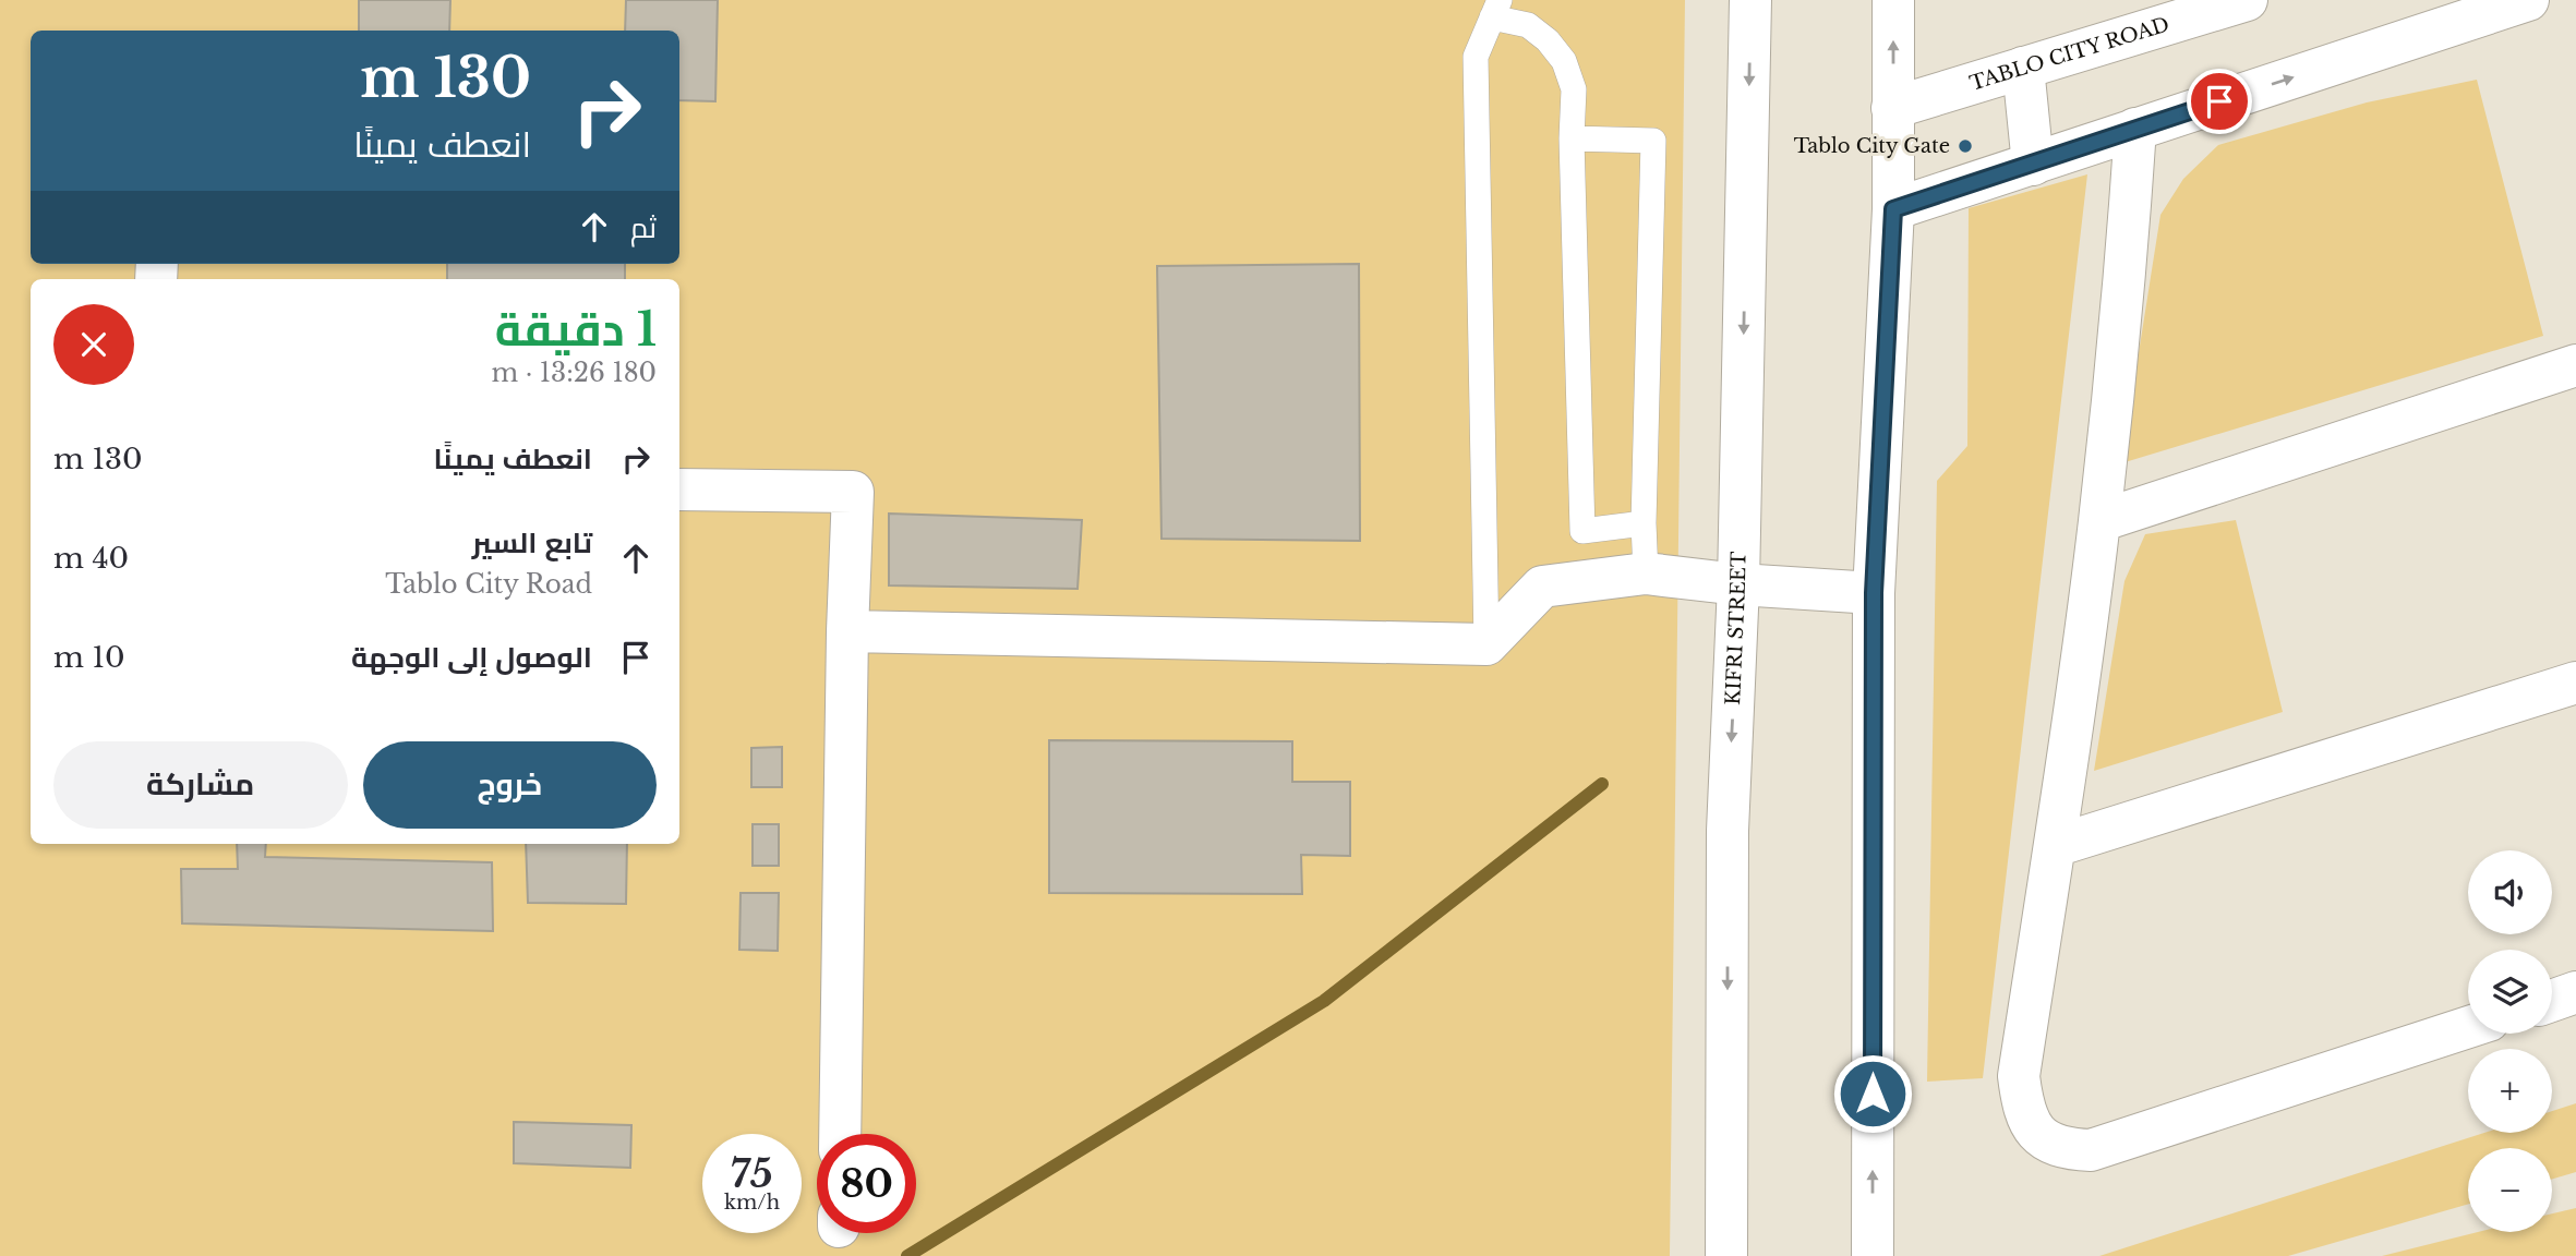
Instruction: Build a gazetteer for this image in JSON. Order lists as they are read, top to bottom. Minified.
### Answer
{"streets":{"main road":["TABLO CITY ROAD","KIFRI STREET"]},"places":["Tablo City Gate"],"page":{"turn":["130 m","انعطف يمينًا"],"then":"ثم","heading":["1 دقيقة","180 m · 13:26"],"list":[{"name":"انعطف يمينًا","value":"130 m"},{"name":"تابع السير","note":"Tablo City Road","value":"40 m"},{"name":"الوصول إلى الوجهة","value":"10 m"}],"buttons":["خروج","مشاركة"],"map_buttons":["+","−"],"speed":"75 km/h","limit":"80"}}
